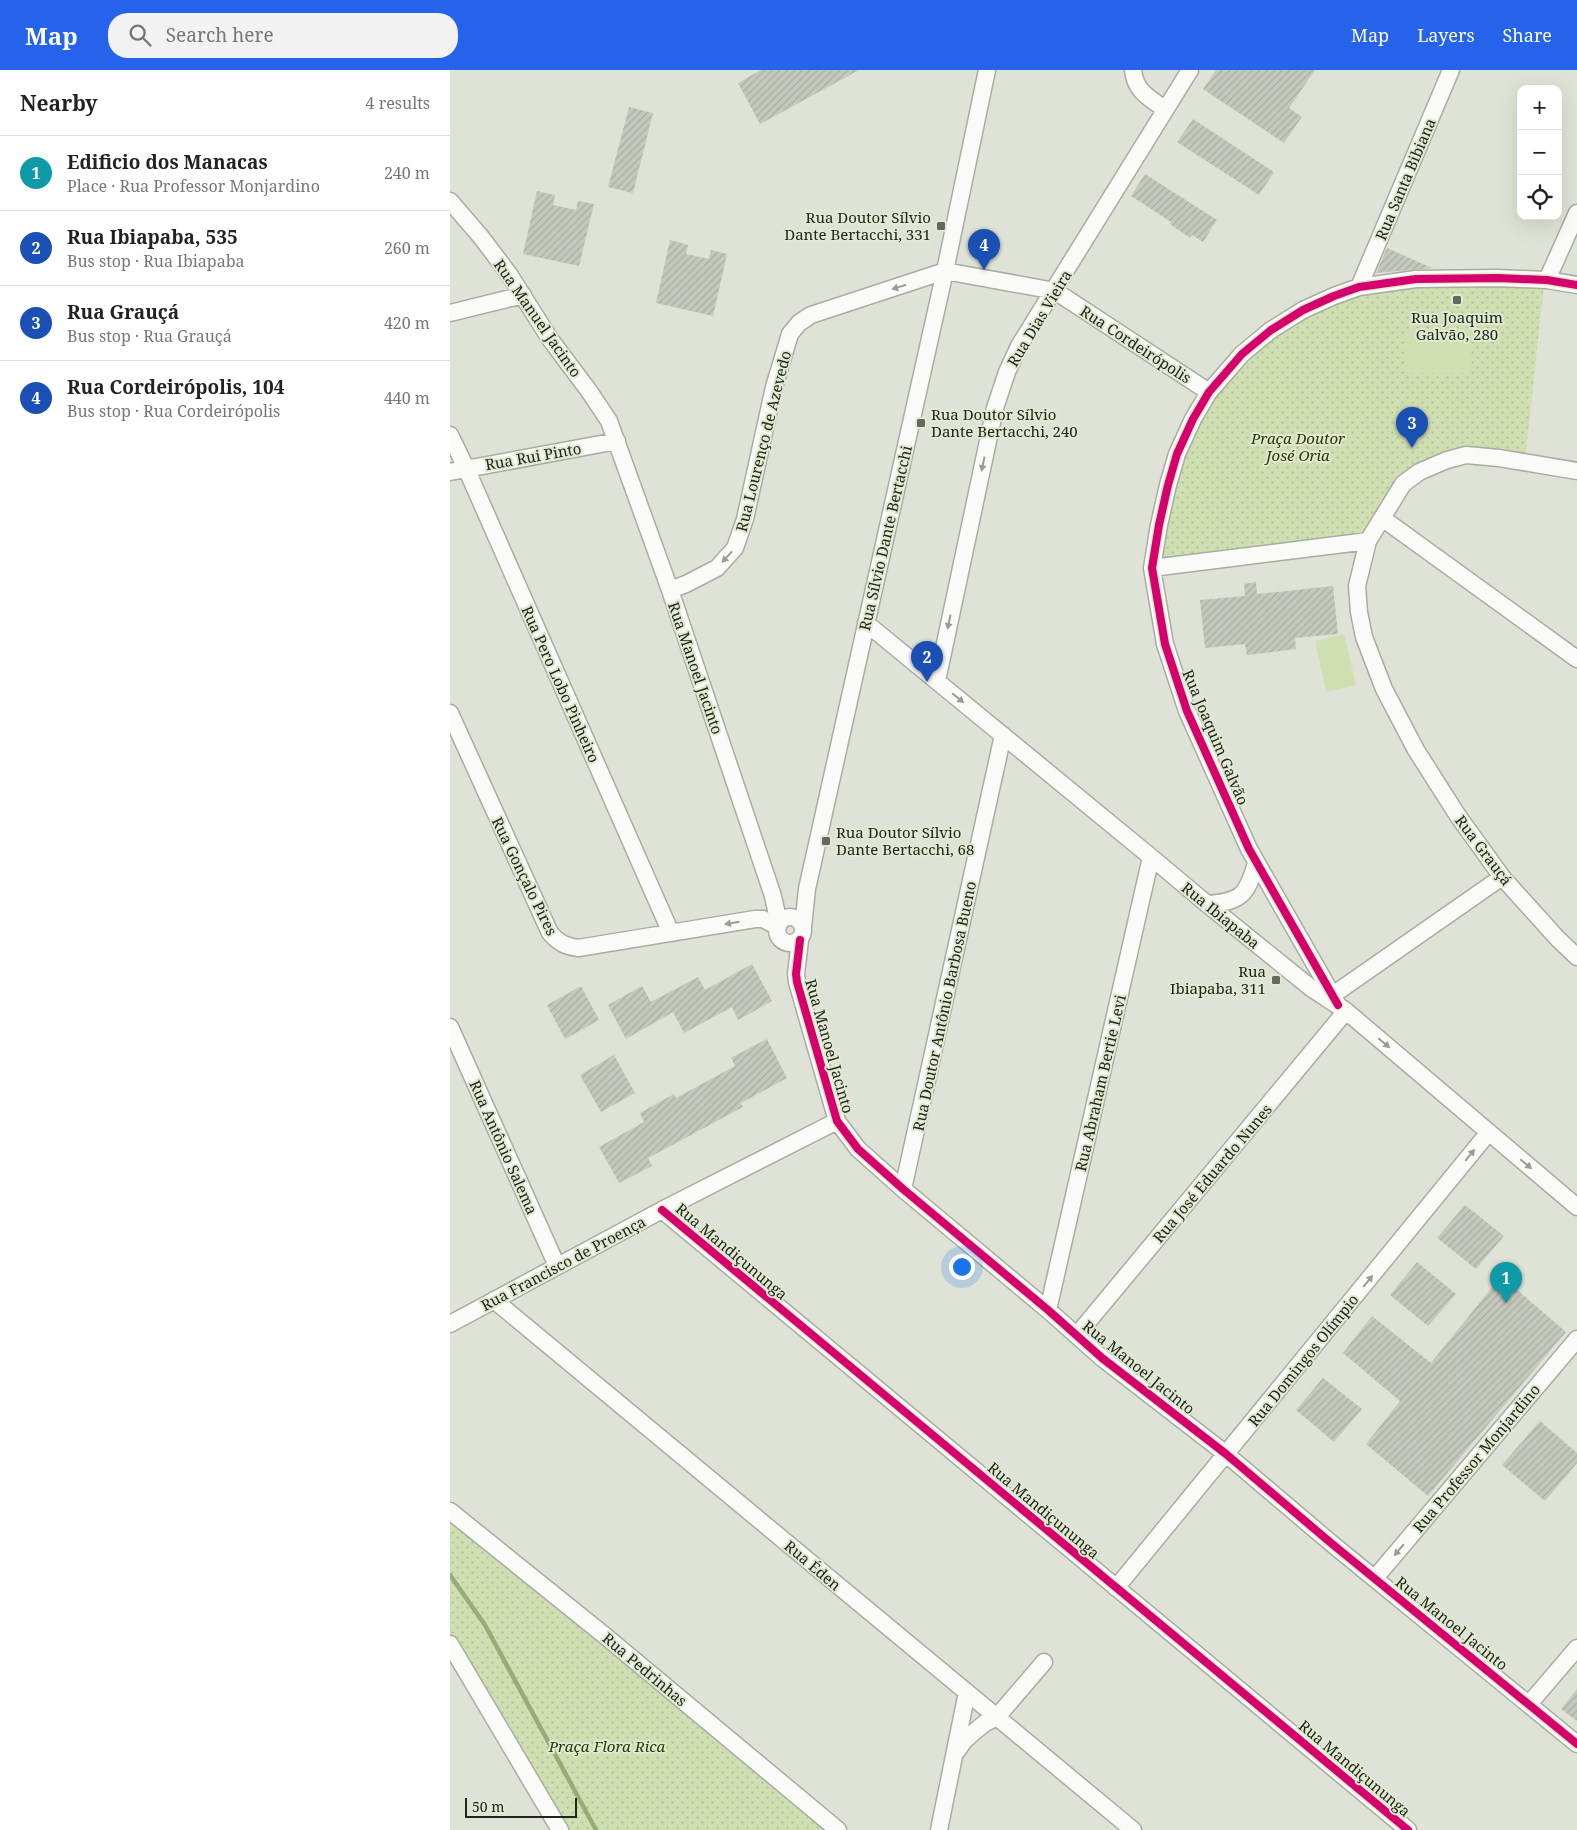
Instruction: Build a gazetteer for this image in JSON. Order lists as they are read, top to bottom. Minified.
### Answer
{"streets":{"street":["Rua Santa Bibiana","Rua Manuel Jacinto","Rua Dias Vieira","Rua Cordeirópolis","Rua Lourenço de Azevedo","Rua Rui Pinto","Rua Sílvio Dante Bertacchi","Rua Manoel Jacinto","Rua Pero Lobo Pinheiro","Rua Joaquim Galvão","Rua Grauçá","Rua Gonçalo Pires","Rua Ibiapaba","Rua Doutor Antônio Barbosa Bueno","Rua Abraham Bertie Levi","Rua Antônio Salema","Rua José Eduardo Nunes","Rua Mandiçununga","Rua Francisco de Proença","Rua Domingos Olímpio","Rua Professor Monjardino","Rua Éden","Rua Pedrinhas"]},"crossings":[["Rua Santa Bibiana","Rua Joaquim Galvão"],["Rua Manuel Jacinto","Rua Rui Pinto"],["Rua Manuel Jacinto","Rua Manoel Jacinto"],["Rua Dias Vieira","Rua Cordeirópolis"],["Rua Dias Vieira","Rua Ibiapaba"],["Rua Cordeirópolis","Rua Lourenço de Azevedo"],["Rua Cordeirópolis","Rua Sílvio Dante Bertacchi"],["Rua Cordeirópolis","Rua Joaquim Galvão"],["Rua Lourenço de Azevedo","Rua Sílvio Dante Bertacchi"],["Rua Lourenço de Azevedo","Rua Manoel Jacinto"],["Rua Rui Pinto","Rua Manoel Jacinto"],["Rua Rui Pinto","Rua Pero Lobo Pinheiro"],["Rua Sílvio Dante Bertacchi","Rua Manoel Jacinto"],["Rua Sílvio Dante Bertacchi","Rua Gonçalo Pires"],["Rua Sílvio Dante Bertacchi","Rua Ibiapaba"],["Rua Manoel Jacinto","Rua Gonçalo Pires"],["Rua Manoel Jacinto","Rua Doutor Antônio Barbosa Bueno"],["Rua Manoel Jacinto","Rua Abraham Bertie Levi"],["Rua Manoel Jacinto","Rua José Eduardo Nunes"],["Rua Manoel Jacinto","Rua Francisco de Proença"],["Rua Manoel Jacinto","Rua Domingos Olímpio"],["Rua Manoel Jacinto","Rua Professor Monjardino"],["Rua Pero Lobo Pinheiro","Rua Gonçalo Pires"],["Rua Joaquim Galvão","Rua Ibiapaba"],["Rua Joaquim Galvão","Rua José Eduardo Nunes"],["Rua Grauçá","Rua José Eduardo Nunes"],["Rua Ibiapaba","Rua Doutor Antônio Barbosa Bueno"],["Rua Ibiapaba","Rua Abraham Bertie Levi"],["Rua Ibiapaba","Rua José Eduardo Nunes"],["Rua Ibiapaba","Rua Domingos Olímpio"],["Rua Antônio Salema","Rua Francisco de Proença"],["Rua Mandiçununga","Rua Francisco de Proença"],["Rua Mandiçununga","Rua Domingos Olímpio"],["Rua Francisco de Proença","Rua Éden"]],"one_way":["Rua Dias Vieira","Rua Lourenço de Azevedo","Rua Ibiapaba","Rua Domingos Olímpio","Rua Professor Monjardino"],"parks":["Praça Doutor José Oria","Praça Flora Rica"],"places":{"transit":["Rua Doutor Sílvio Dante Bertacchi, 331","Rua Joaquim Galvão, 280","Rua Doutor Sílvio Dante Bertacchi, 240","Rua Doutor Sílvio Dante Bertacchi, 68","Rua Ibiapaba, 311"]},"scale_bar":"50 m","page":{"header":"Map","search":"Search here","nav":["Map","Layers","Share"],"heading":["Nearby","4 results"],"map_buttons":["+","−"],"list":[{"mark":"1","name":"Edificio dos Manacas","note":"Place · Rua Professor Monjardino","value":"240 m"},{"mark":"2","name":"Rua Ibiapaba, 535","note":"Bus stop · Rua Ibiapaba","value":"260 m"},{"mark":"3","name":"Rua Grauçá","note":"Bus stop · Rua Grauçá","value":"420 m"},{"mark":"4","name":"Rua Cordeirópolis, 104","note":"Bus stop · Rua Cordeirópolis","value":"440 m"}],"pins":["4","3","2","1"],"scale":"50 m"}}
